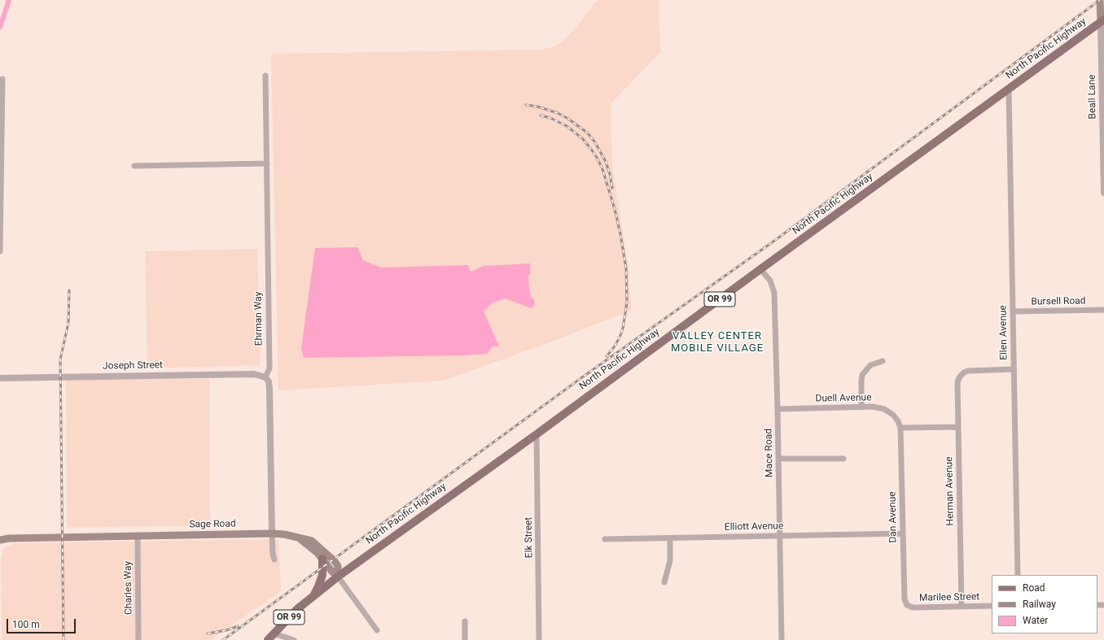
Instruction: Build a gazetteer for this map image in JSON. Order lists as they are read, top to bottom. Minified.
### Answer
{"streets":{"main road":["North Pacific Highway","Beall Lane","OR 99","Sage Road"],"street":["Bursell Road","Ehrman Way","Ellen Avenue","Joseph Street","Duell Avenue","Mace Road","Herman Avenue","Dan Avenue","Elliott Avenue","Elk Street","Charles Way","Marilee Street"]},"crossings":[["North Pacific Highway","Beall Lane"],["North Pacific Highway","Ellen Avenue"],["North Pacific Highway","Mace Road"],["North Pacific Highway","Sage Road"],["North Pacific Highway","Elk Street"],["Bursell Road","Ellen Avenue"],["Ehrman Way","Joseph Street"],["Ehrman Way","Sage Road"],["Ellen Avenue","Herman Avenue"],["Duell Avenue","Mace Road"],["Duell Avenue","Dan Avenue"],["Mace Road","Elliott Avenue"],["Herman Avenue","Marilee Street"],["Dan Avenue","Elliott Avenue"],["Dan Avenue","Marilee Street"],["Sage Road","Charles Way"]],"districts":["VALLEY CENTER MOBILE VILLAGE"],"legend":["Road","Railway","Water"],"scale_bar":"100 m"}
